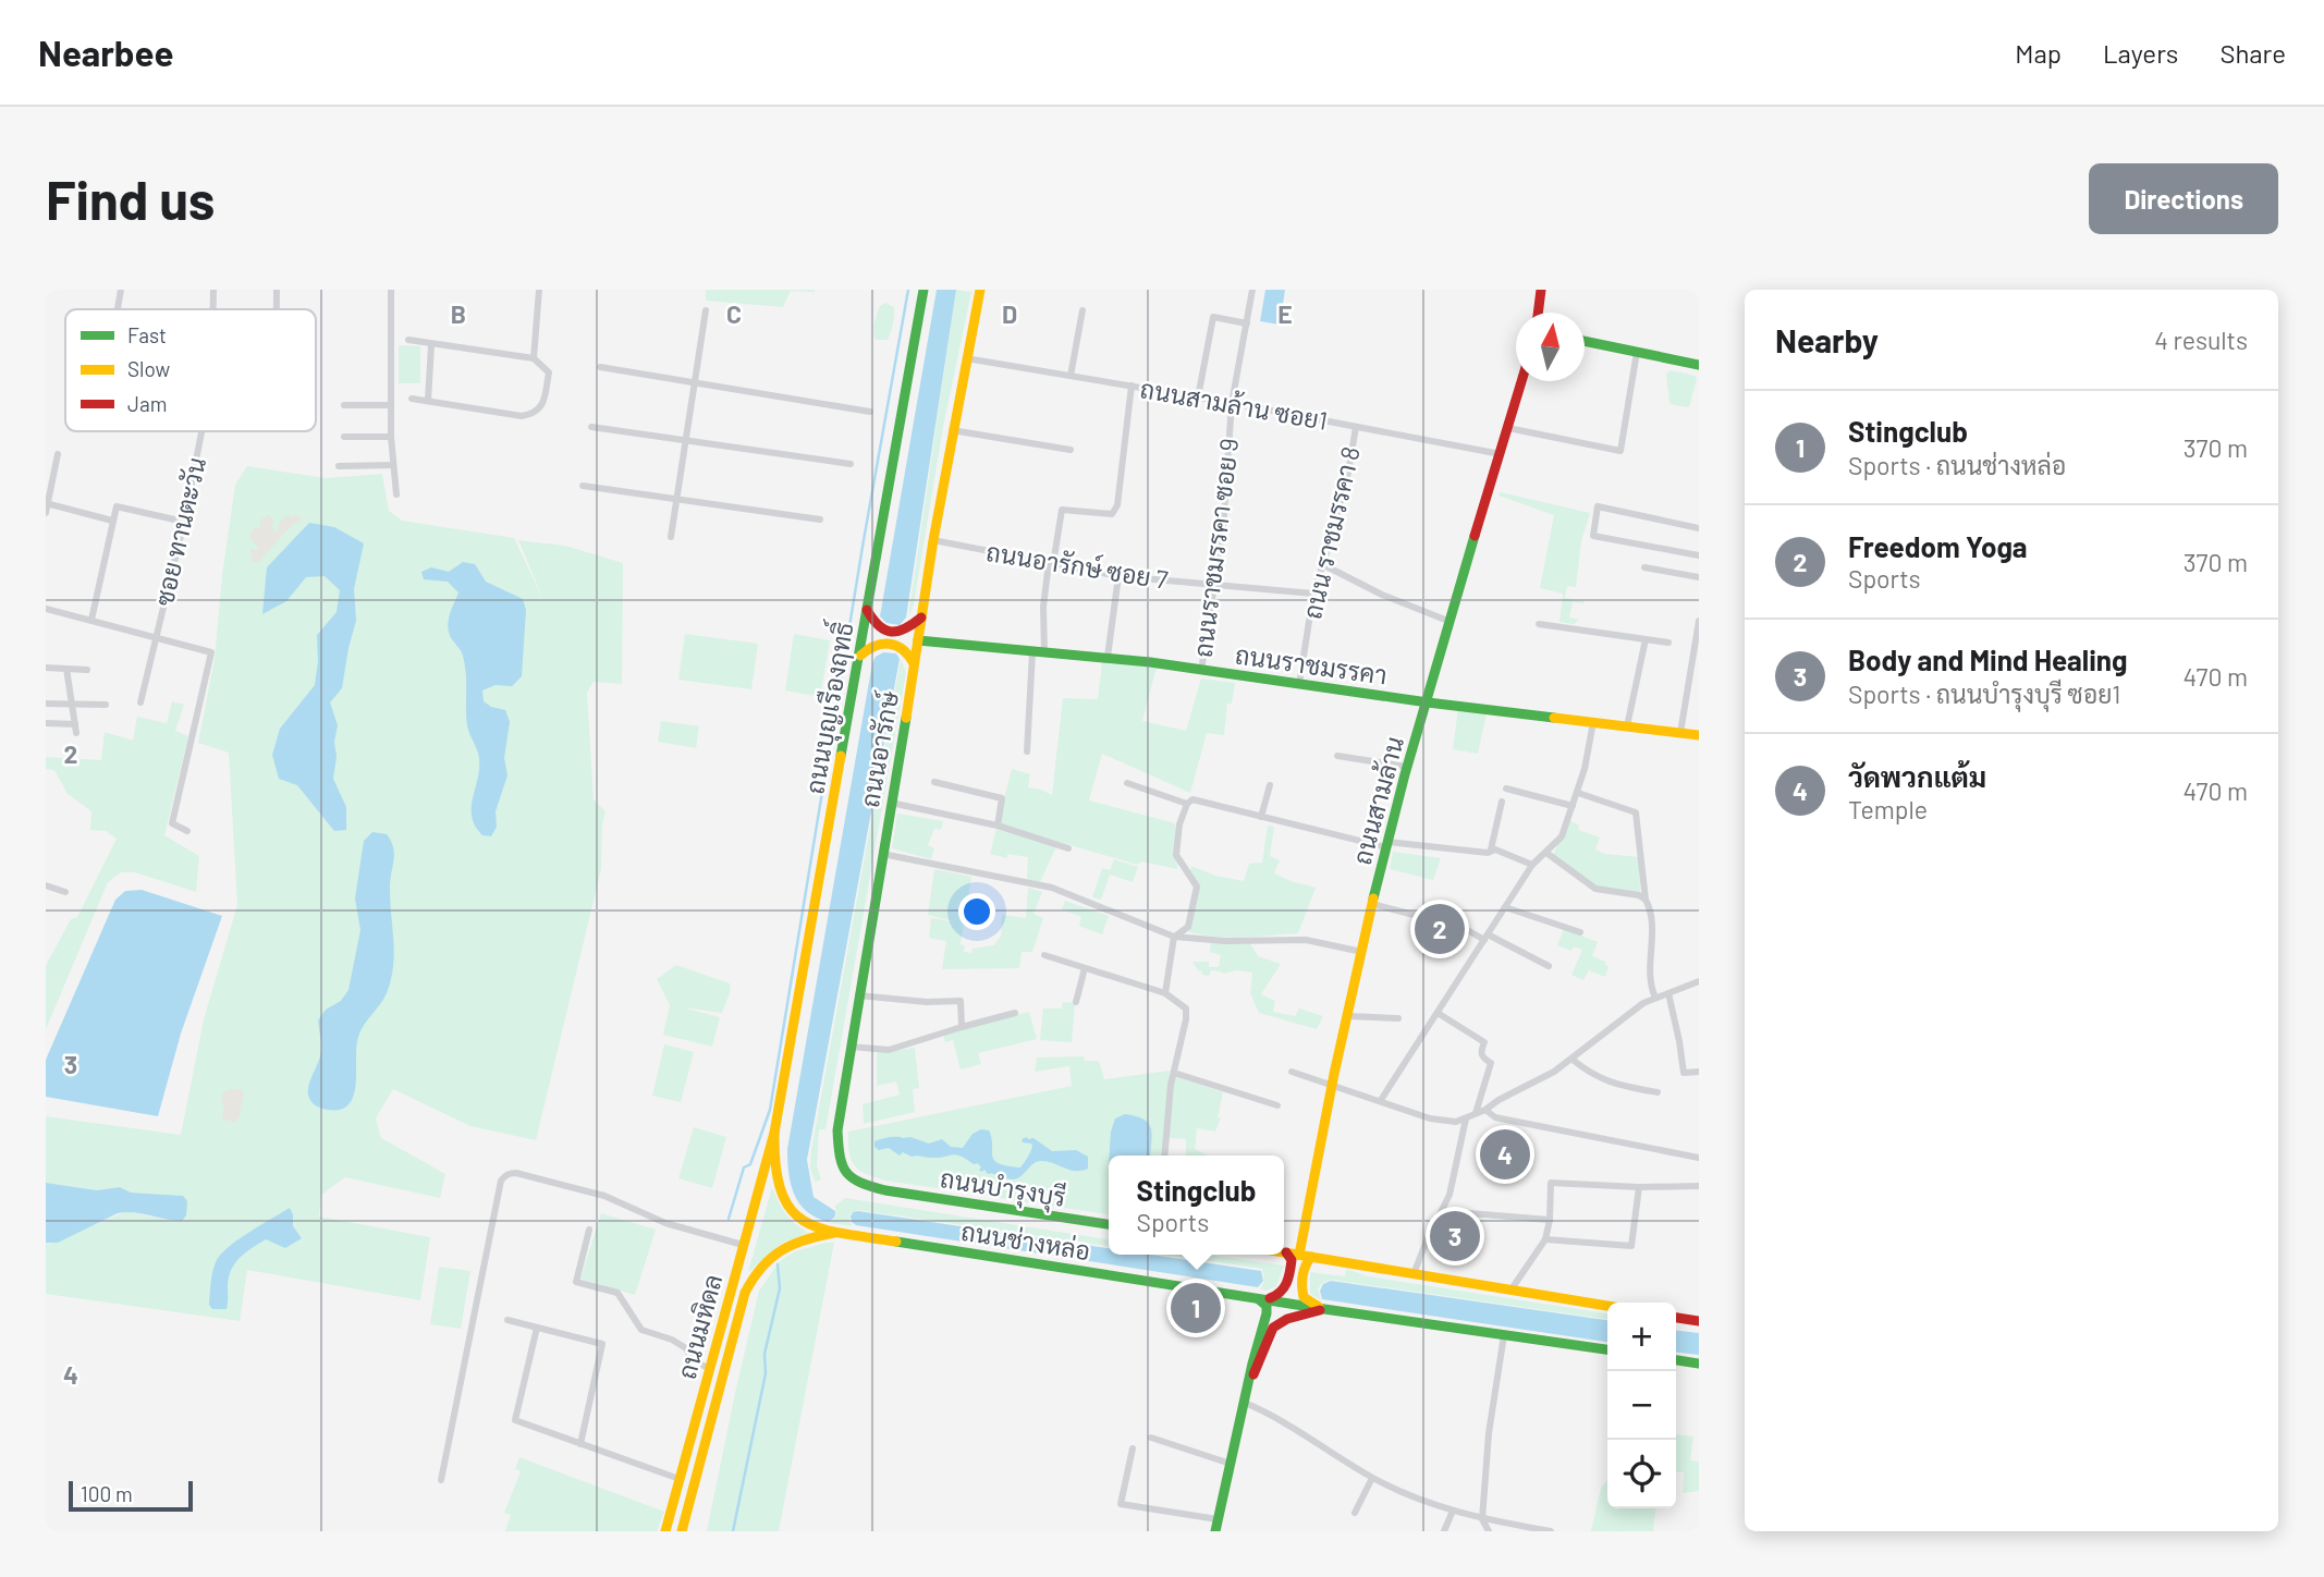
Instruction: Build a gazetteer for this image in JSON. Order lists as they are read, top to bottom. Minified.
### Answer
{"streets":{"main road":["ถนนราชมรรคา","ถนนบุญเรืองฤทธิ์","ถนนอารักษ์","ถนนสามล้าน","ถนนบำรุงบุรี","ถนนช่างหล่อ","ถนนมหิดล"],"street":["ถนนสามล้าน ซอย1","ซอย ทานตะวัน","ถนน ราชมรรคา 8","ถนนราชมรรคา ซอย 9","ถนนอารักษ์ ซอย 7"]},"crossings":[["ถนนสามล้าน ซอย1","ถนน ราชมรรคา 8"],["ถนนสามล้าน ซอย1","ถนนราชมรรคา ซอย 9"],["ถนนสามล้าน ซอย1","ถนนอารักษ์"],["ถนนสามล้าน ซอย1","ถนนสามล้าน"],["ถนน ราชมรรคา 8","ถนนอารักษ์ ซอย 7"],["ถนน ราชมรรคา 8","ถนนราชมรรคา"],["ถนนราชมรรคา ซอย 9","ถนนอารักษ์ ซอย 7"],["ถนนราชมรรคา ซอย 9","ถนนราชมรรคา"],["ถนนอารักษ์ ซอย 7","ถนนอารักษ์"],["ถนนราชมรรคา","ถนนอารักษ์"],["ถนนราชมรรคา","ถนนสามล้าน"],["ถนนบุญเรืองฤทธิ์","ถนนช่างหล่อ"],["ถนนบุญเรืองฤทธิ์","ถนนมหิดล"],["ถนนอารักษ์","ถนนบำรุงบุรี"],["ถนนช่างหล่อ","ถนนมหิดล"]],"legend":["Fast","Slow","Jam"],"scale_bar":"100 m","north":"top","page":{"header":"Nearbee","nav":["Map","Layers","Share"],"buttons":"Directions","title":"Find us","heading":["Nearby","4 results"],"list":[{"mark":"1","name":"Stingclub","note":"Sports · ถนนช่างหล่อ","value":"370 m"},{"mark":"2","name":"Freedom Yoga","note":"Sports","value":"370 m"},{"mark":"3","name":"Body and Mind Healing","note":"Sports · ถนนบำรุงบุรี ซอย1","value":"470 m"},{"mark":"4","name":"วัดพวกแต้ม","note":"Temple","value":"470 m"}],"pins":["2","4","3","1"],"popup":["Stingclub","Sports"],"map_buttons":["+","−"],"scale":"100 m"},"grid":{"columns":["B","C","D","E"],"rows":["2","3","4"]}}
